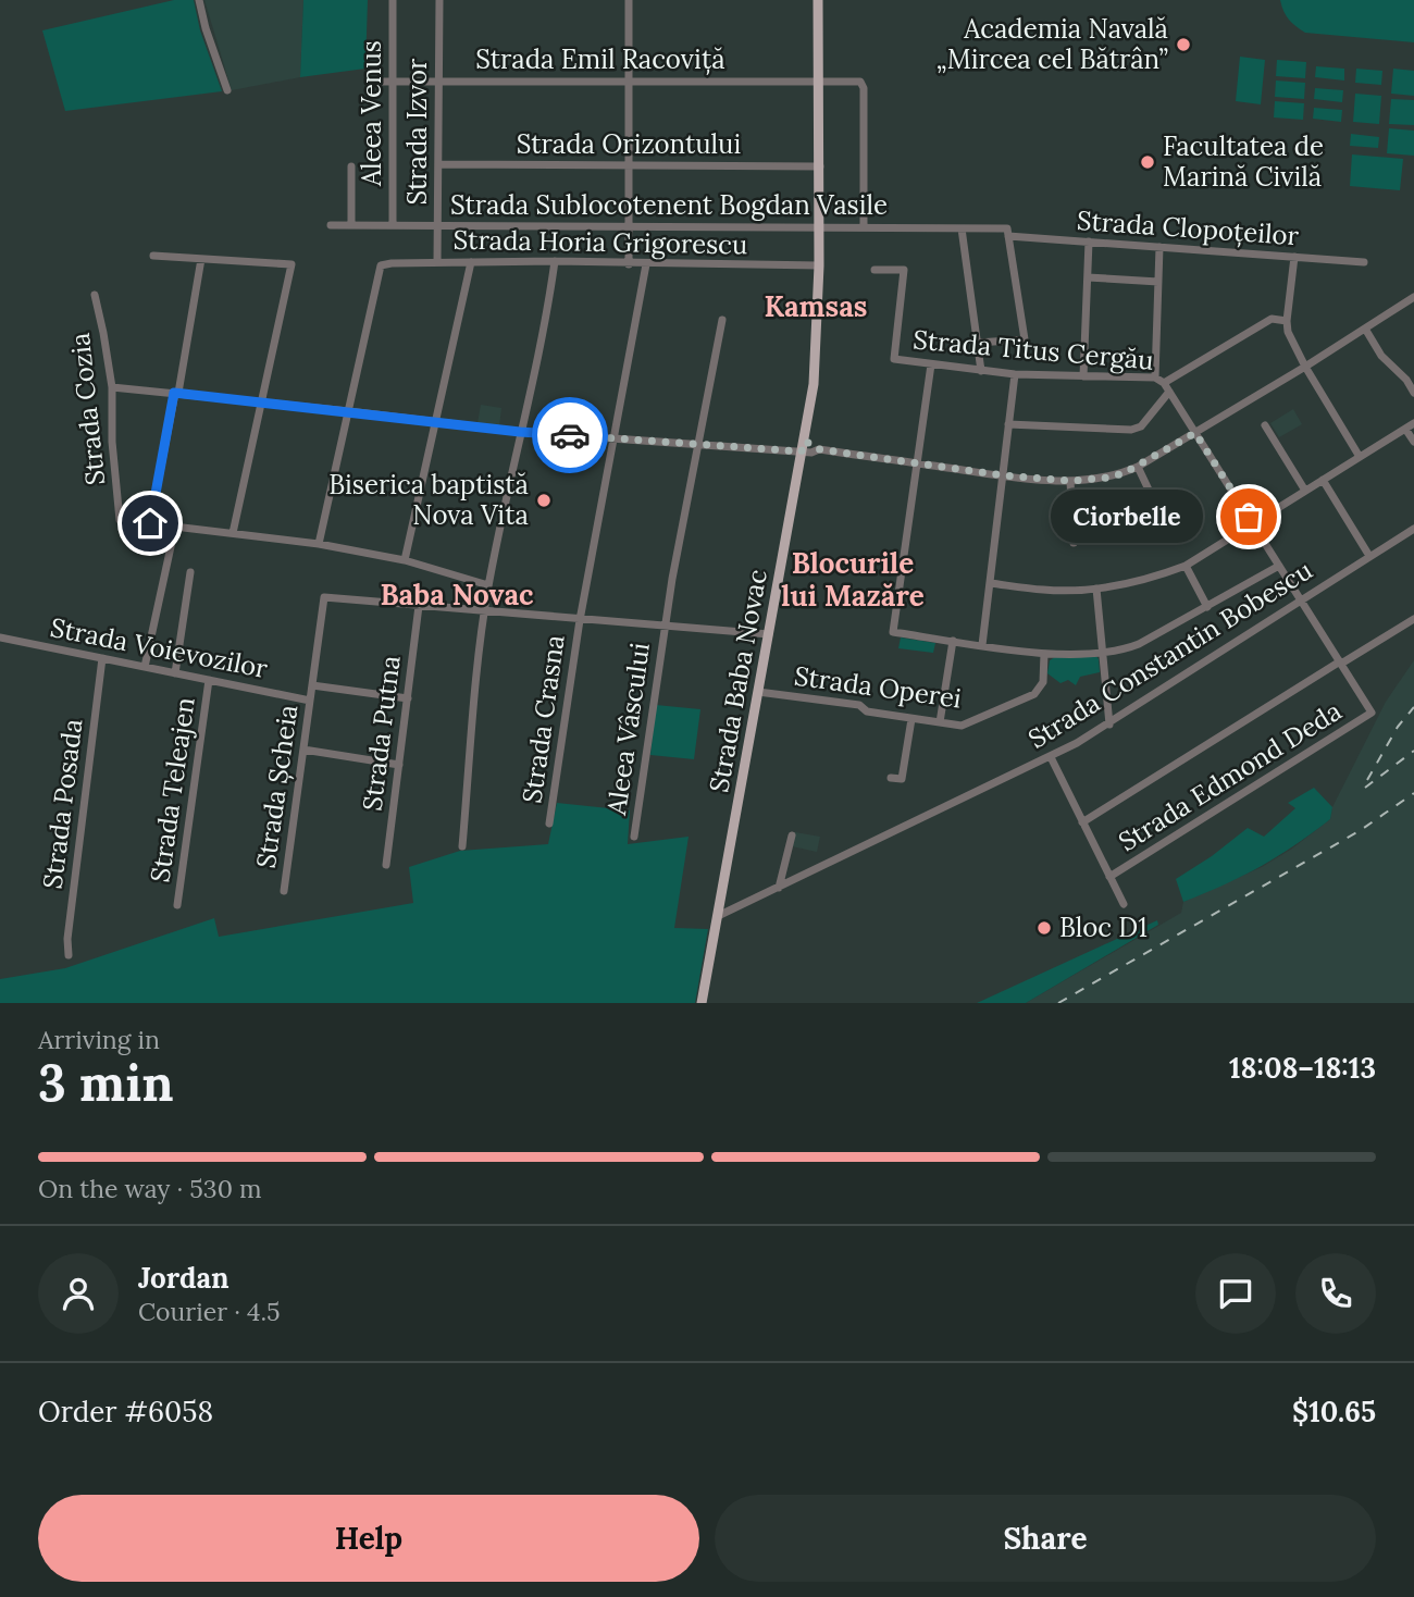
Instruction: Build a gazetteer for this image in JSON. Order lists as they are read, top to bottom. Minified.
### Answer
{"streets":{"main road":["Strada Baba Novac"],"street":["Strada Emil Racoviță","Aleea Venus","Strada Izvor","Strada Orizontului","Strada Sublocotenent Bogdan Vasile","Strada Clopoțeilor","Strada Horia Grigorescu","Strada Titus Cergău","Strada Cozia","Strada Voievozilor","Strada Constantin Bobescu","Strada Operei","Strada Crasna","Aleea Vâscului","Strada Putna","Strada Edmond Deda","Strada Șcheia","Strada Teleajen","Strada Posada"]},"crossings":[["Strada Emil Racoviță","Aleea Venus"],["Strada Emil Racoviță","Strada Izvor"],["Strada Emil Racoviță","Strada Sublocotenent Bogdan Vasile"],["Strada Emil Racoviță","Strada Baba Novac"],["Aleea Venus","Strada Sublocotenent Bogdan Vasile"],["Strada Izvor","Strada Orizontului"],["Strada Izvor","Strada Sublocotenent Bogdan Vasile"],["Strada Izvor","Strada Horia Grigorescu"],["Strada Orizontului","Strada Baba Novac"],["Strada Sublocotenent Bogdan Vasile","Strada Clopoțeilor"],["Strada Sublocotenent Bogdan Vasile","Strada Baba Novac"],["Strada Horia Grigorescu","Strada Baba Novac"],["Strada Horia Grigorescu","Strada Crasna"],["Strada Voievozilor","Strada Șcheia"],["Strada Voievozilor","Strada Teleajen"],["Strada Voievozilor","Strada Posada"],["Strada Constantin Bobescu","Strada Baba Novac"],["Strada Baba Novac","Strada Operei"],["Strada Putna","Strada Șcheia"]],"districts":["Kamsas","Blocurile lui Mazăre","Baba Novac"],"places":["Academia Navală „Mircea cel Bătrân”","Facultatea de Marină Civilă","Biserica baptistă Nova Vita","Ciorbelle","Bloc D1"],"page":{"bubble":"Ciorbelle","heading":["3 min","Arriving in","18:08–18:13"],"panel":["Jordan","Courier · 4.5","Order #6058","$10.65"],"bar":"On the way · 530 m","buttons":["Help","Share"]}}
